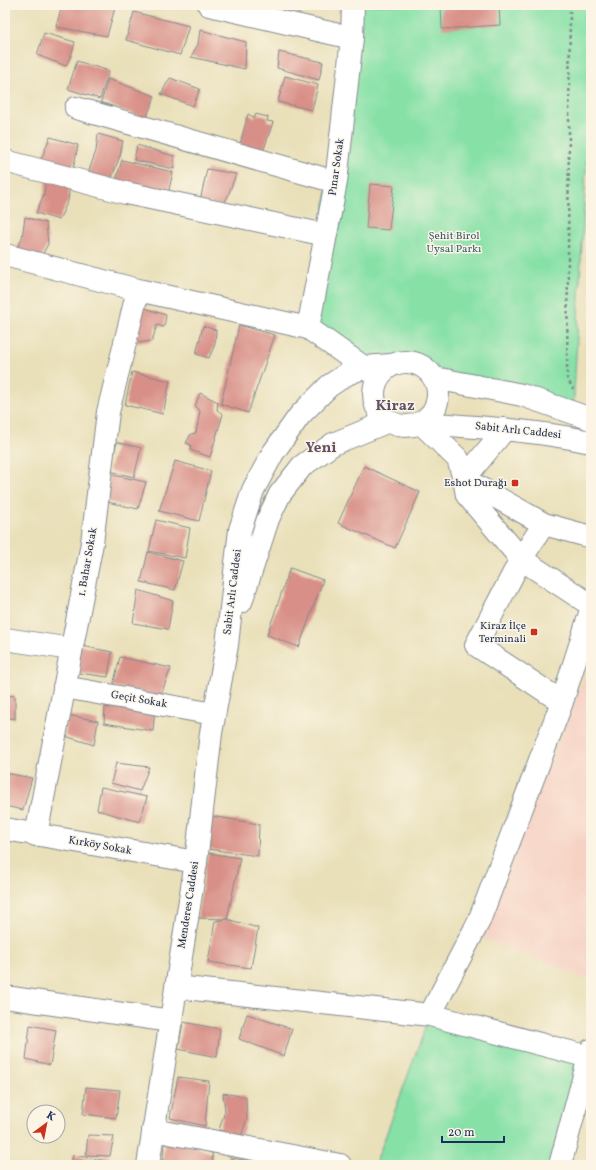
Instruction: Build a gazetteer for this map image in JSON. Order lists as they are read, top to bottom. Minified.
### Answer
{"streets":{"street":["Pınar Sokak","Sabit Arlı Caddesi","1. Bahar Sokak","Geçit Sokak","Kırköy Sokak","Menderes Caddesi"]},"crossings":[["Sabit Arlı Caddesi","Menderes Caddesi"],["1. Bahar Sokak","Geçit Sokak"],["1. Bahar Sokak","Kırköy Sokak"],["Geçit Sokak","Menderes Caddesi"],["Kırköy Sokak","Menderes Caddesi"]],"districts":["Kiraz","Yeni"],"parks":["Şehit Birol Uysal Parkı"],"places":{"transit":["Eshot Durağı","Kiraz İlçe Terminali"]},"scale_bar":"20 m","north":"top right"}
